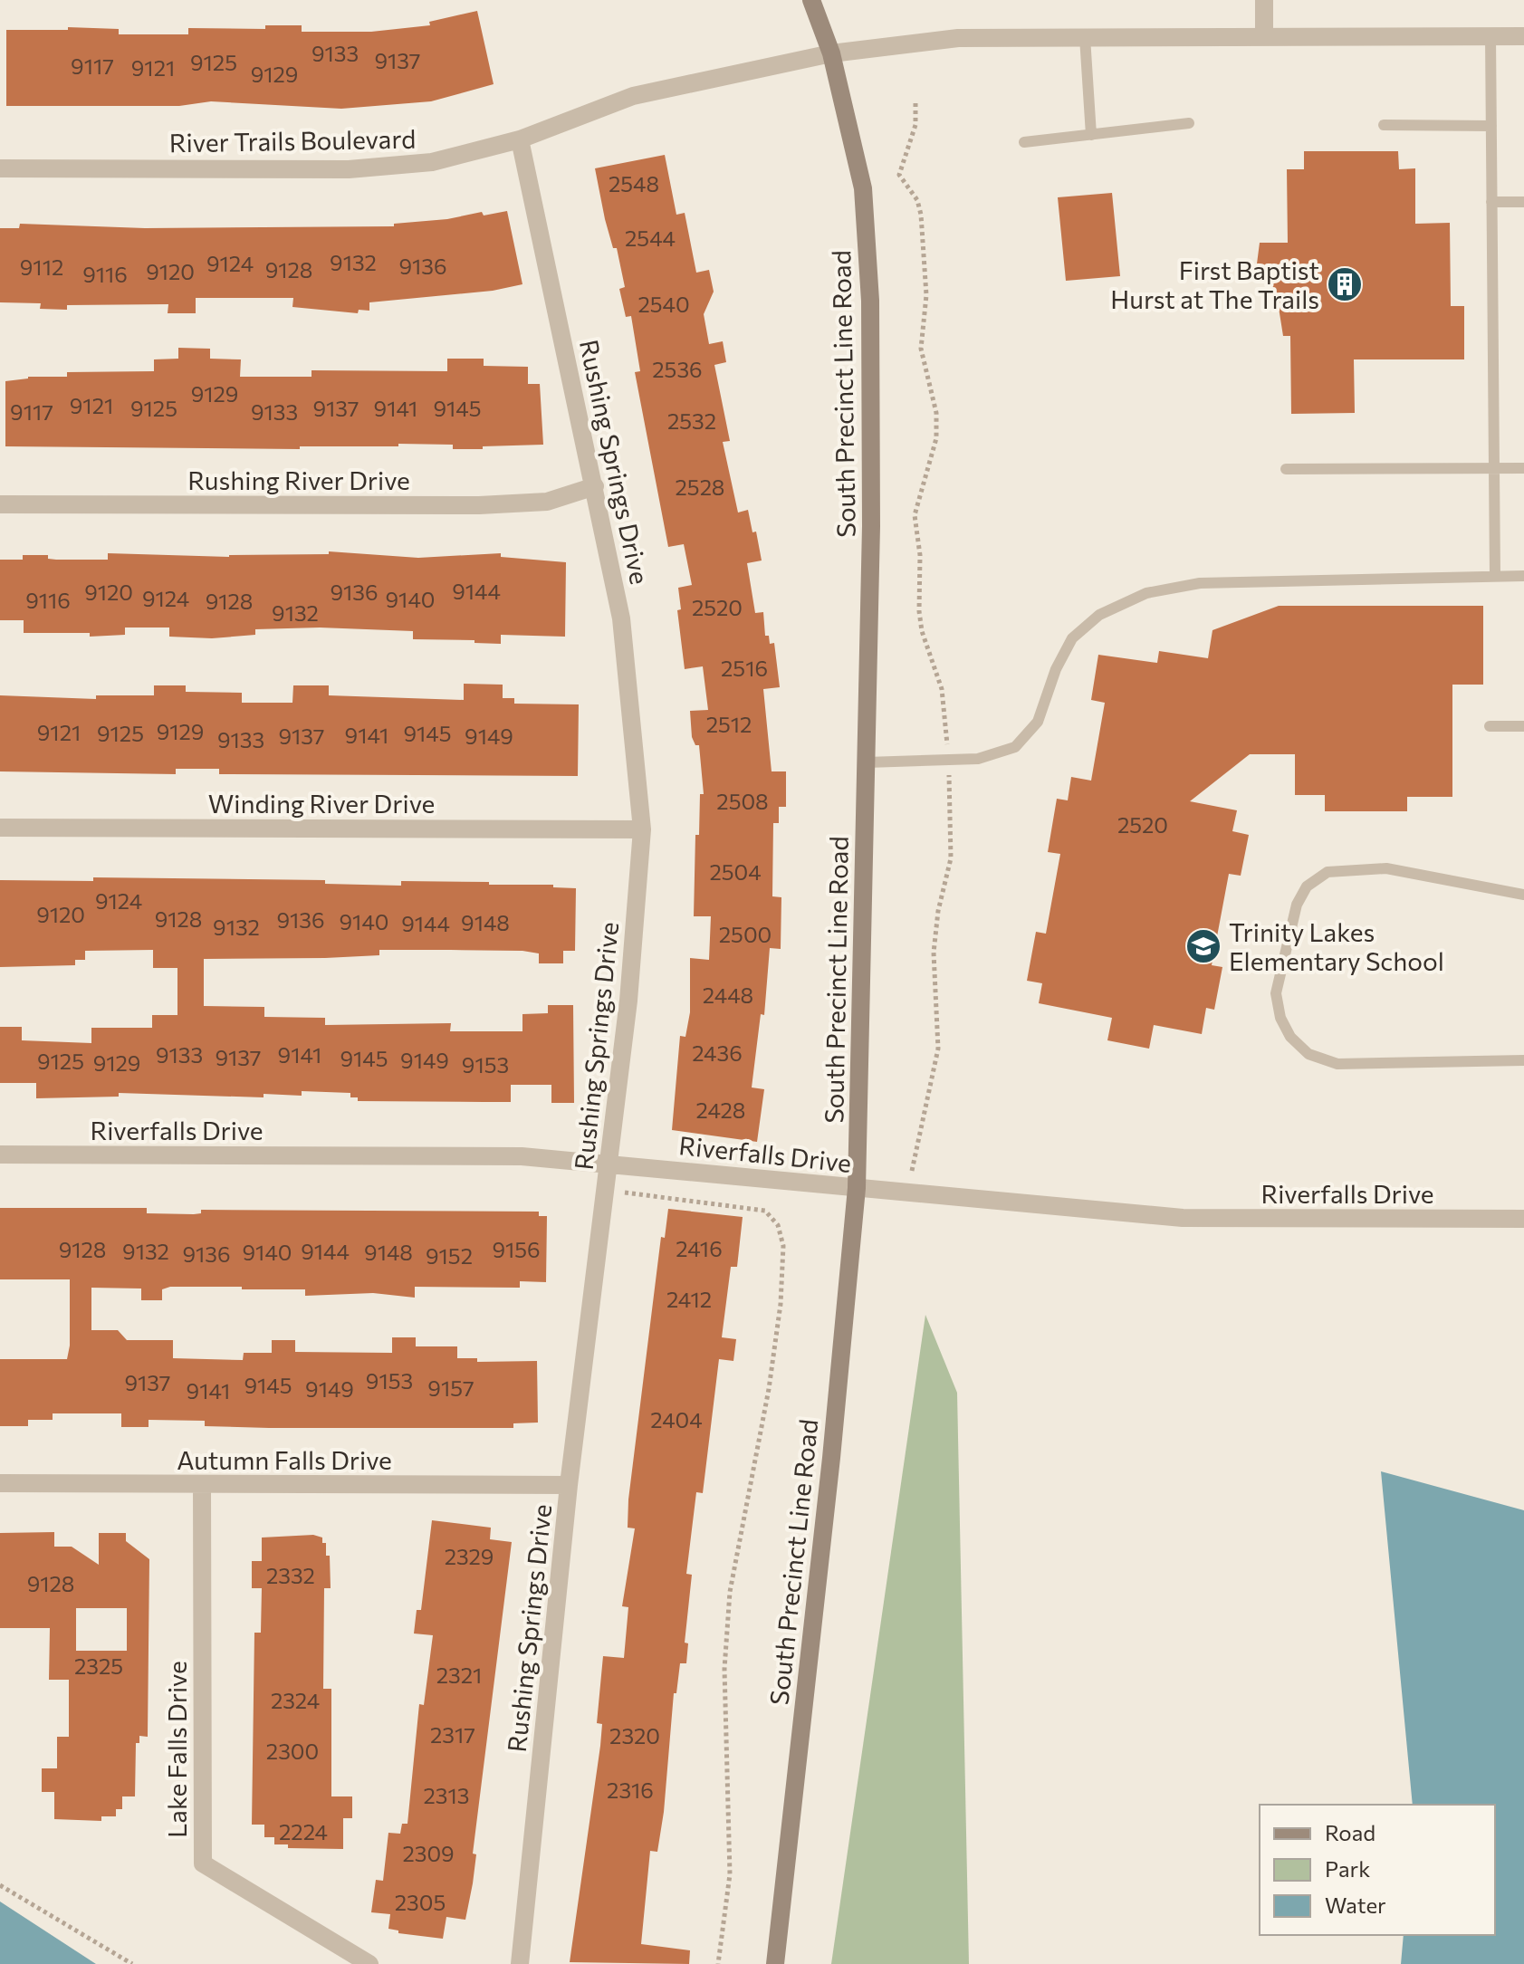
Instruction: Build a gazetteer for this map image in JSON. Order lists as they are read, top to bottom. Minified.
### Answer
{"streets":{"main road":["South Precinct Line Road"],"street":["River Trails Boulevard","Rushing Springs Drive","Rushing River Drive","Winding River Drive","Riverfalls Drive","Autumn Falls Drive","Lake Falls Drive"]},"crossings":[["River Trails Boulevard","South Precinct Line Road"],["River Trails Boulevard","Rushing Springs Drive"],["South Precinct Line Road","Riverfalls Drive"],["Rushing Springs Drive","Rushing River Drive"],["Rushing Springs Drive","Winding River Drive"],["Rushing Springs Drive","Riverfalls Drive"],["Rushing Springs Drive","Autumn Falls Drive"],["Autumn Falls Drive","Lake Falls Drive"]],"places":{"building":["First Baptist Hurst at The Trails"],"school or university":["Trinity Lakes Elementary School"]},"house_numbers":["9133","9137","9125","9117","9121","9129","2548","2544","9132","9124","9136","9112","9128","9120","9116","2540","2536","9129","9121","9125","9137","9141","9145","9117","9133","2532","2528","9144","9120","9136","9124","9140","9116","9128","2520","9132","2516","2512","9129","9121","9125","9145","9141","9137","9149","9133","2508","2520","2504","9124","9120","9128","9136","9140","9148","9144","9132","2500","2448","2436","9133","9141","9137","9145","9149","9125","9129","9153","2428","2416","9128","9156","9132","9144","9140","9148","9136","9152","2412","9153","9137","9145","9157","9149","9141","2404","2329","2332","9128","2325","2321","2324","2317","2320","2300","2316","2313","2224","2309","2305"],"legend":["Road","Park","Water"]}
